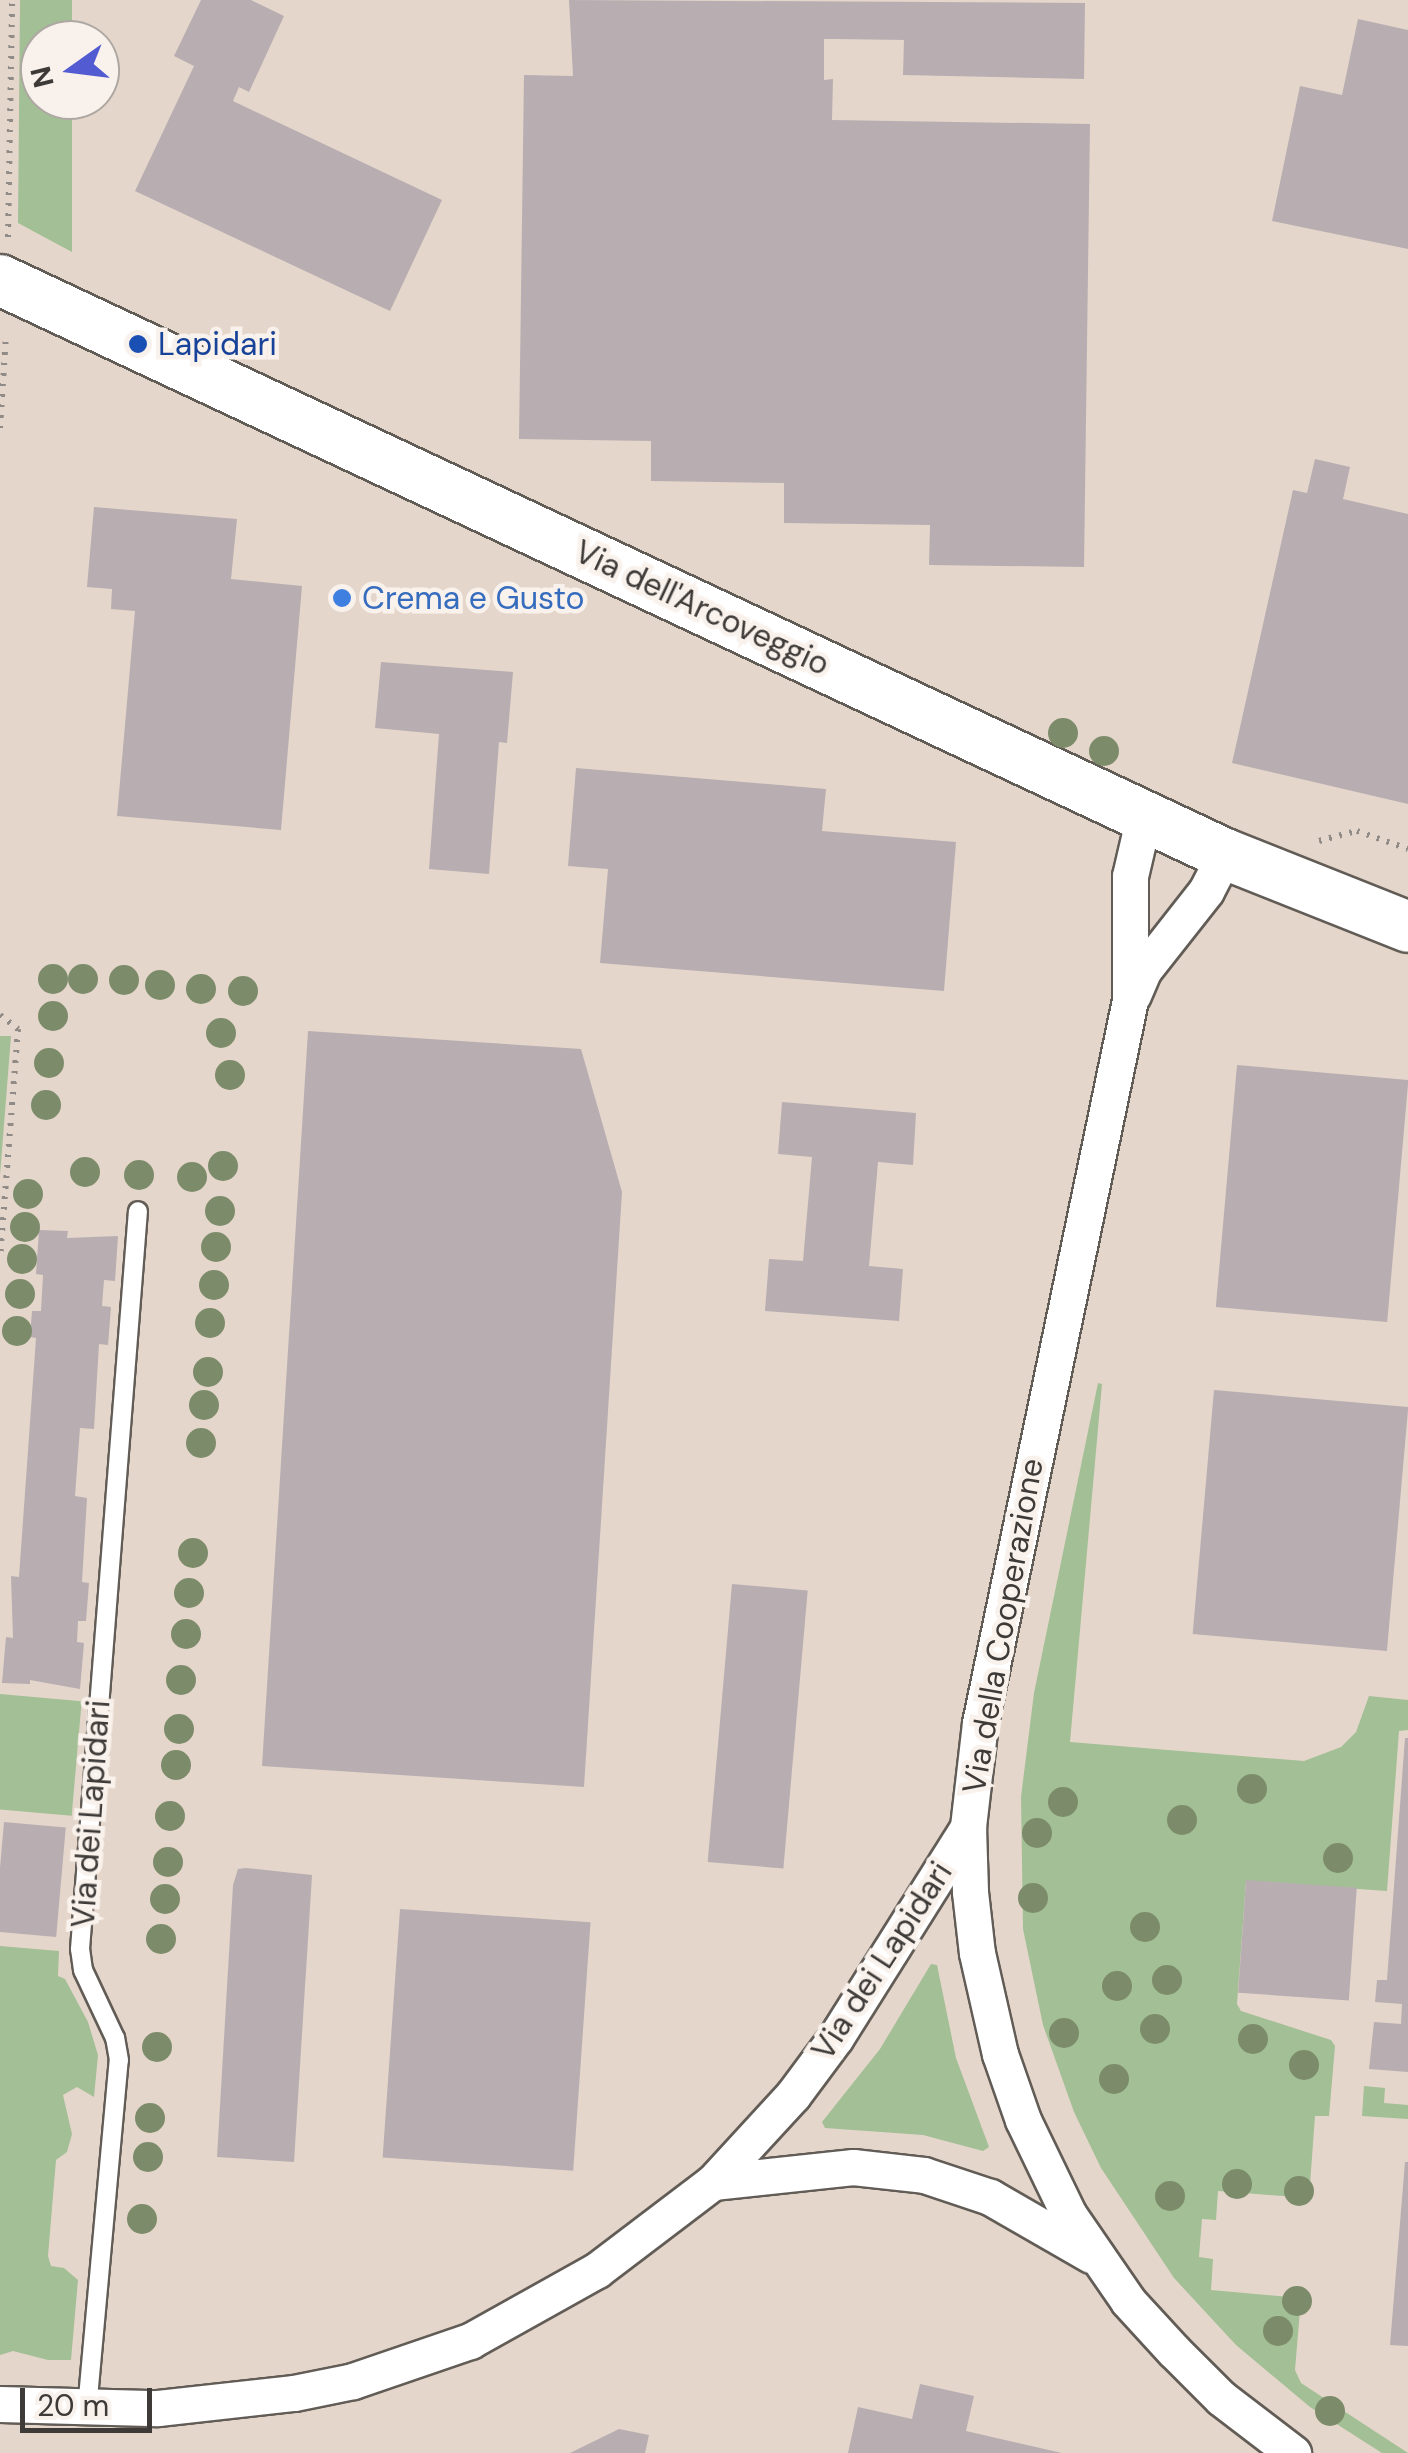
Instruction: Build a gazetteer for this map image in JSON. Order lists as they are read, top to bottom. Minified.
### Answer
{"streets":{"street":["Via dell'Arcoveggio","Via della Cooperazione","Via dei Lapidari"]},"crossings":[["Via dell'Arcoveggio","Via della Cooperazione"],["Via della Cooperazione","Via dei Lapidari"]],"places":["Lapidari","Crema e Gusto"],"scale_bar":"20 m","north":"left"}
